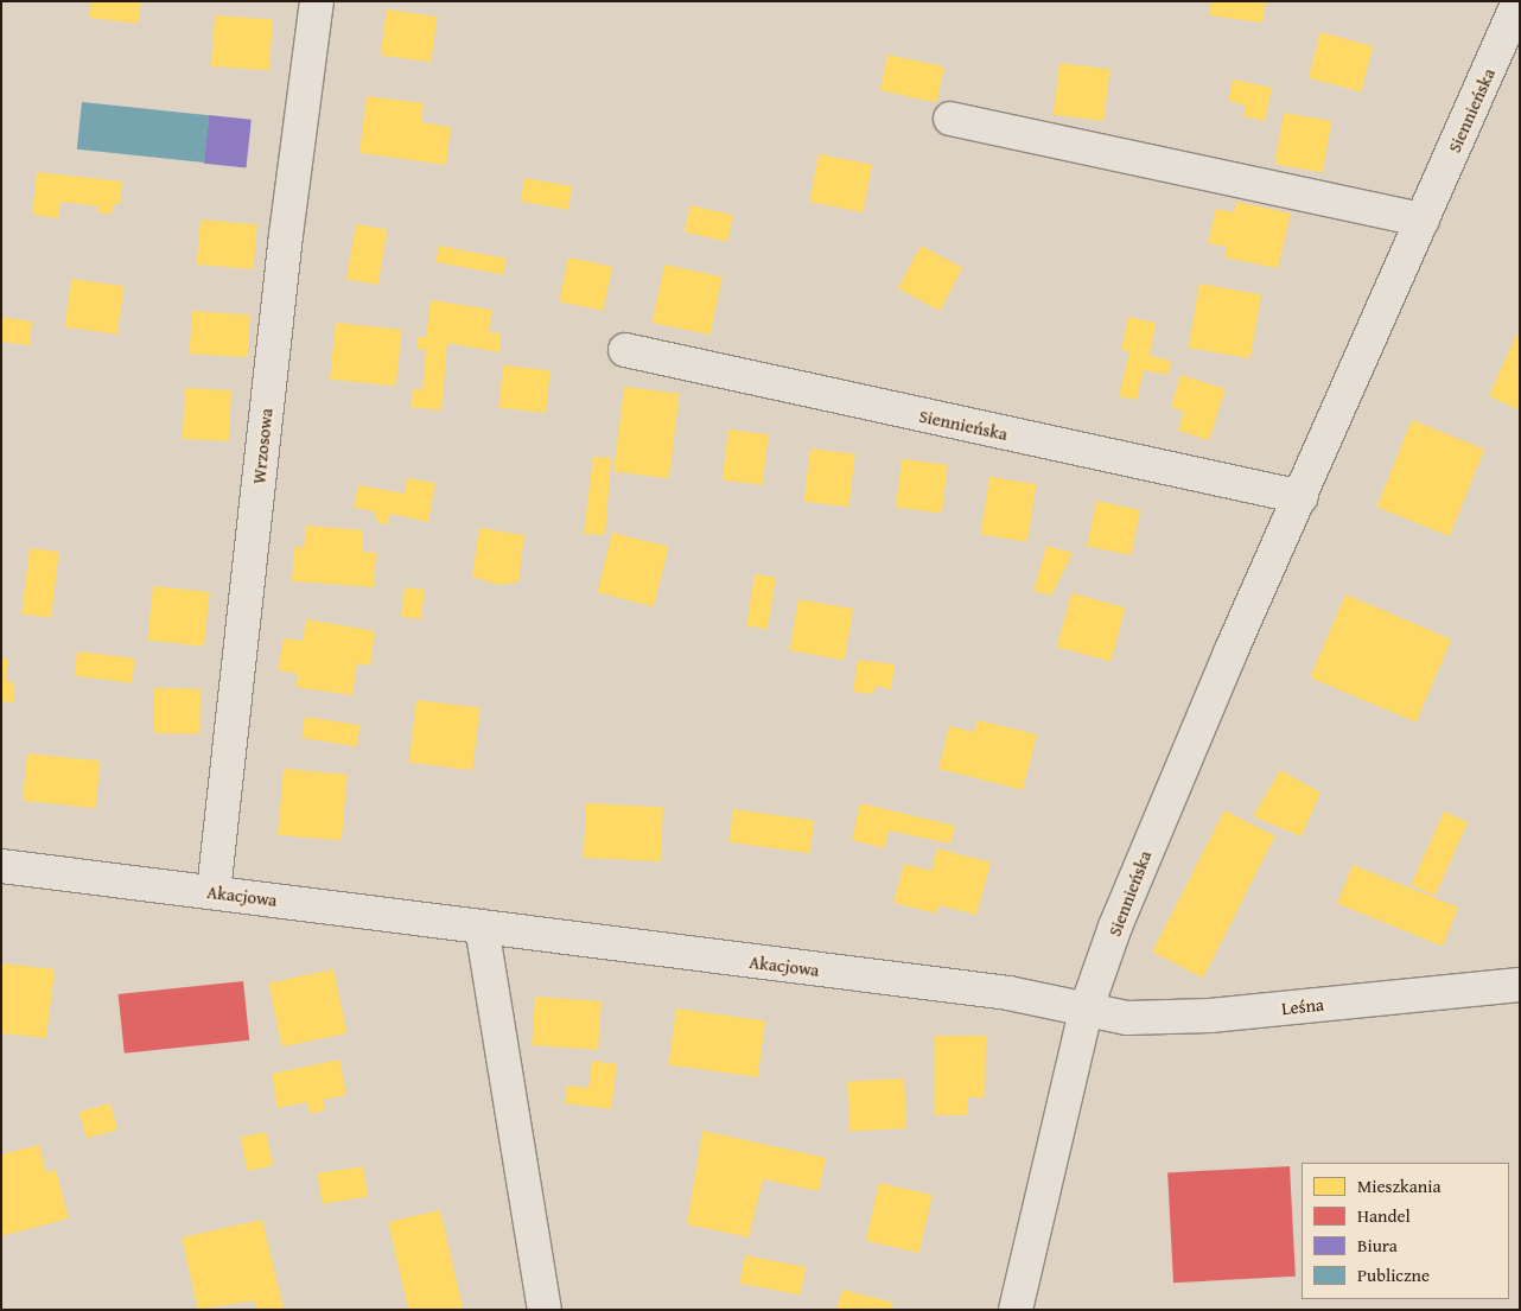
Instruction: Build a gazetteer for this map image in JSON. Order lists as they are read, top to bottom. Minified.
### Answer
{"streets":{"street":["Siennieńska","Wrzosowa","Akacjowa","Leśna"]},"crossings":[["Siennieńska","Akacjowa"],["Siennieńska","Leśna"],["Wrzosowa","Akacjowa"],["Akacjowa","Leśna"]],"legend":["Mieszkania","Handel","Biura","Publiczne"]}
